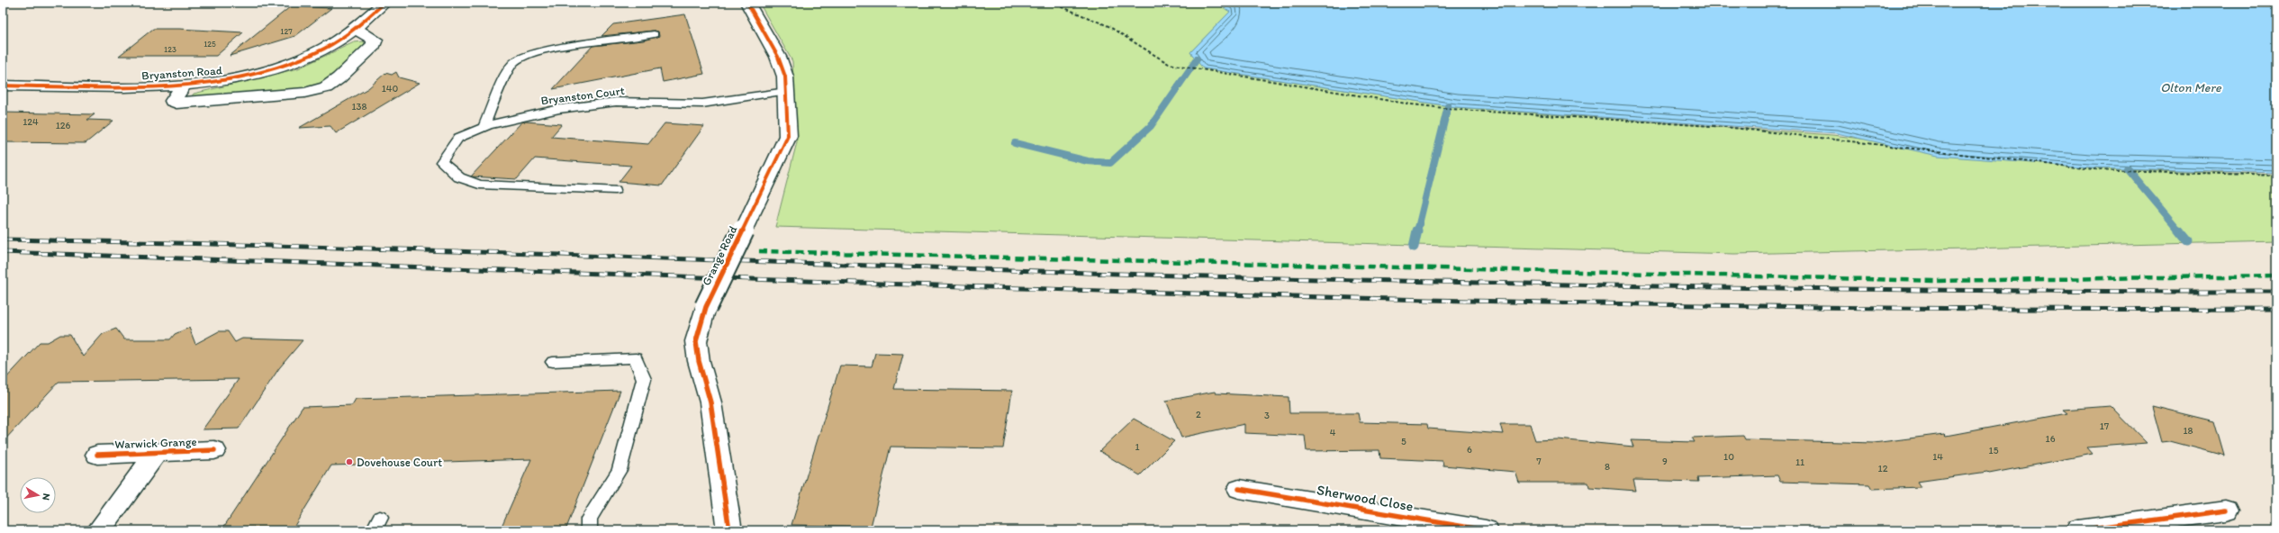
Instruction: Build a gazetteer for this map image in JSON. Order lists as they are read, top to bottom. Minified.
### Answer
{"streets":{"street":["Bryanston Road","Grange Road","Warwick Grange","Sherwood Close"],"lane":["Bryanston Court"]},"crossings":[["Bryanston Court","Grange Road"]],"water":["Olton Mere"],"places":["Dovehouse Court"],"house_numbers":["127","125","123","140","138","124","126","2","3","17","18","4","16","5","1","6","15","10","14","7","9","11","8","12"],"north":"right"}
